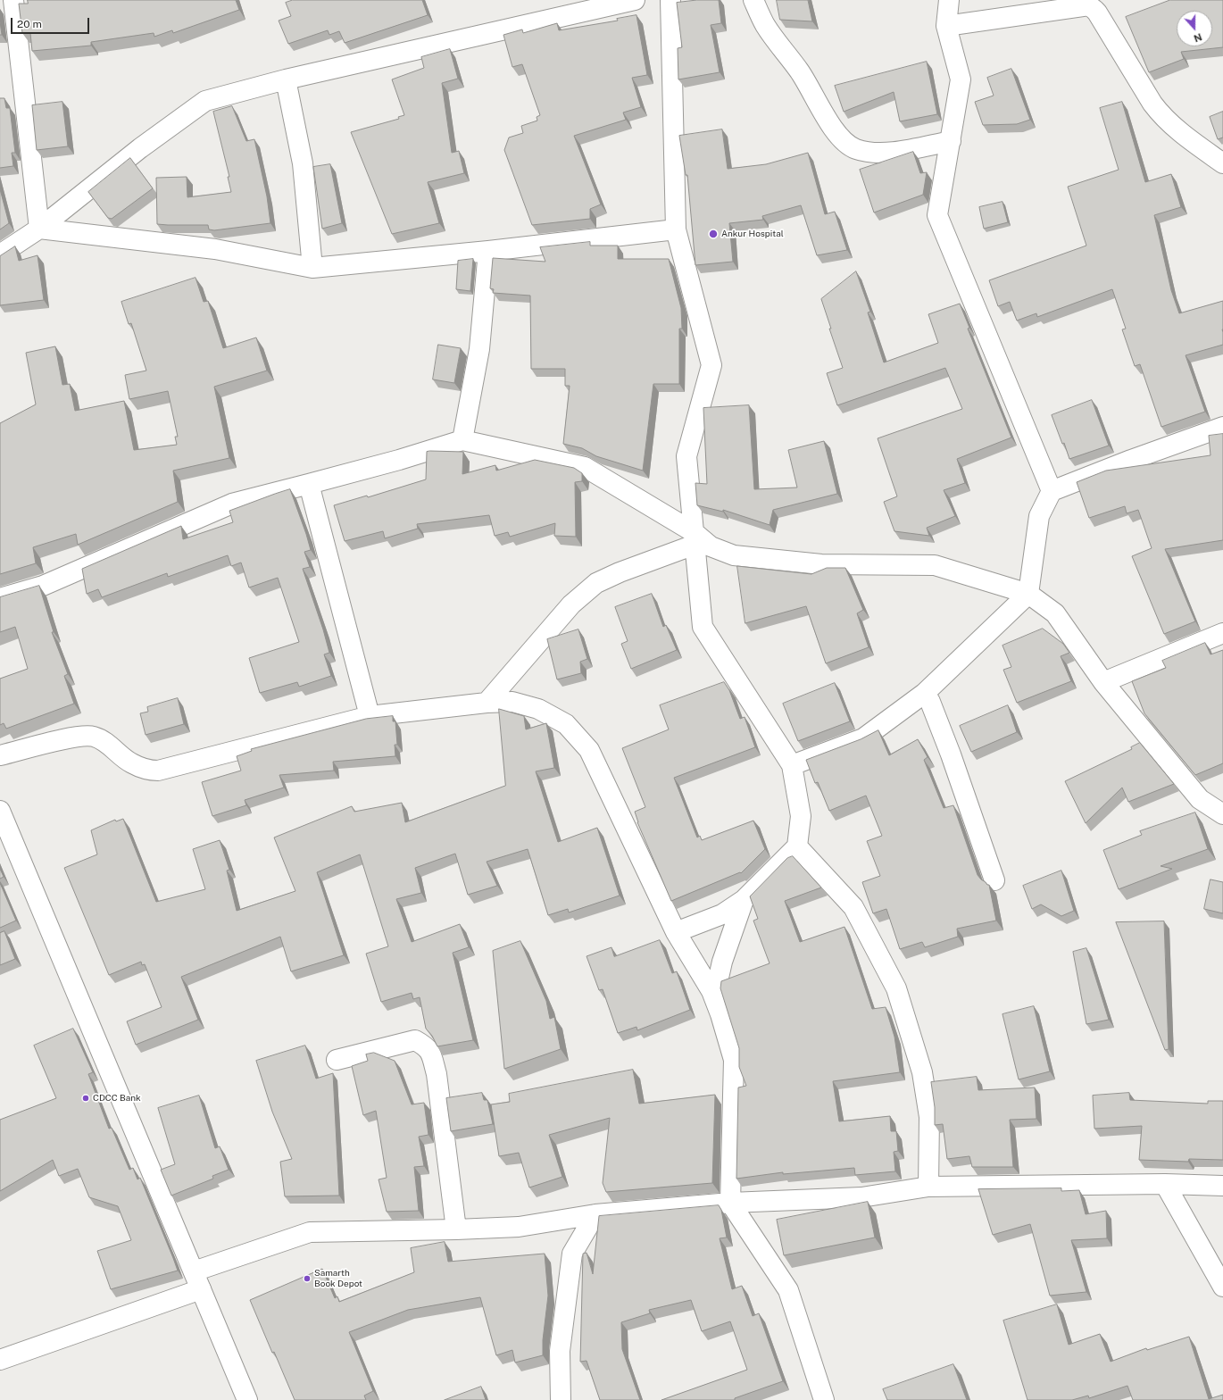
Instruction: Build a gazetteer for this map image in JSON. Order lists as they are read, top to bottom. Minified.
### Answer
{"places":["Ankur Hospital","CDCC Bank","Samarth Book Depot"],"scale_bar":"20 m","north":"bottom"}
